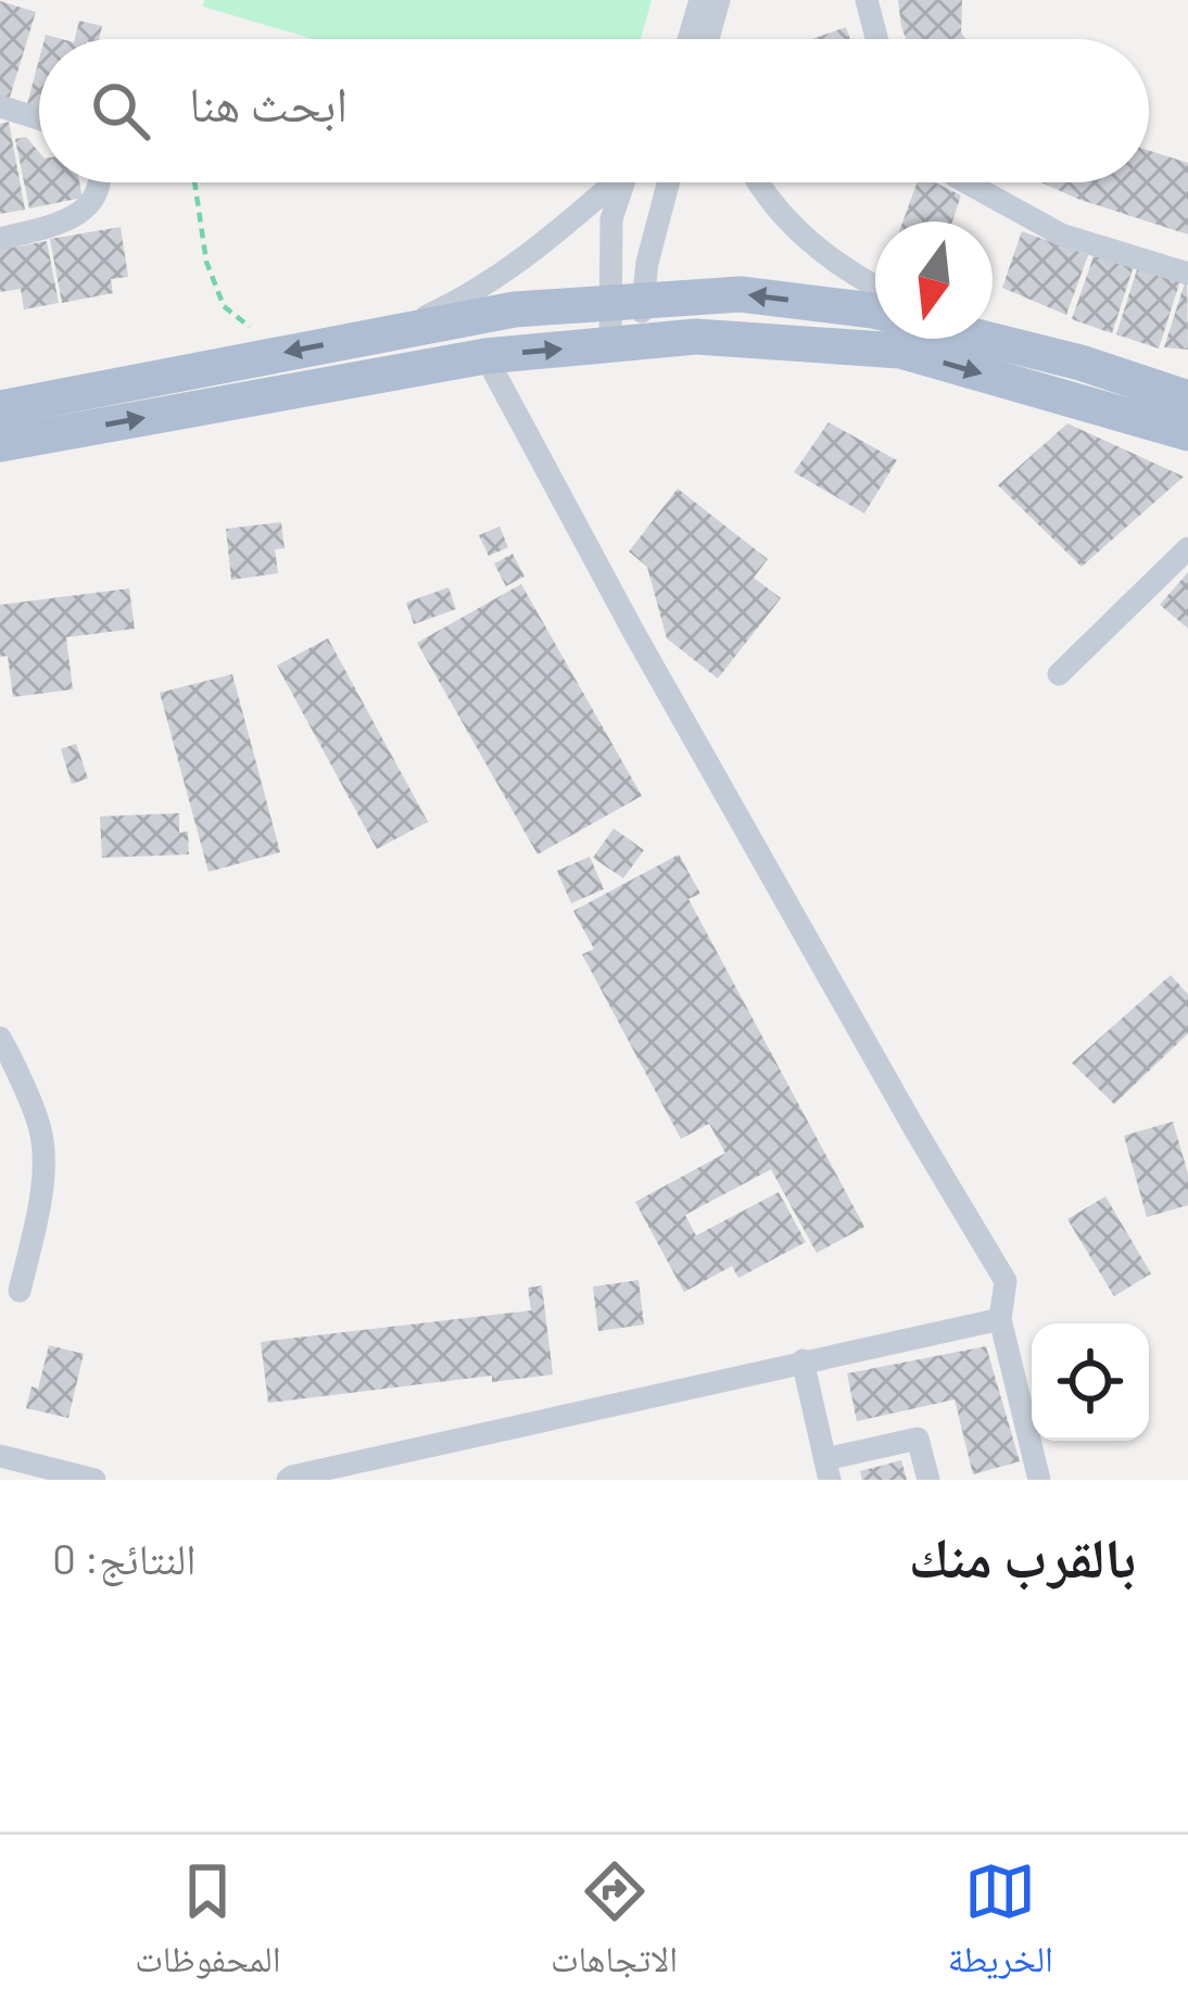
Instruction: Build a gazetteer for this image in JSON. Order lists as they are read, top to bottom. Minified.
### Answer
{"north":"bottom","page":{"search":"ابحث هنا","heading":["بالقرب منك","النتائج: 0"],"nav":["الخريطة","الاتجاهات","المحفوظات"]}}
